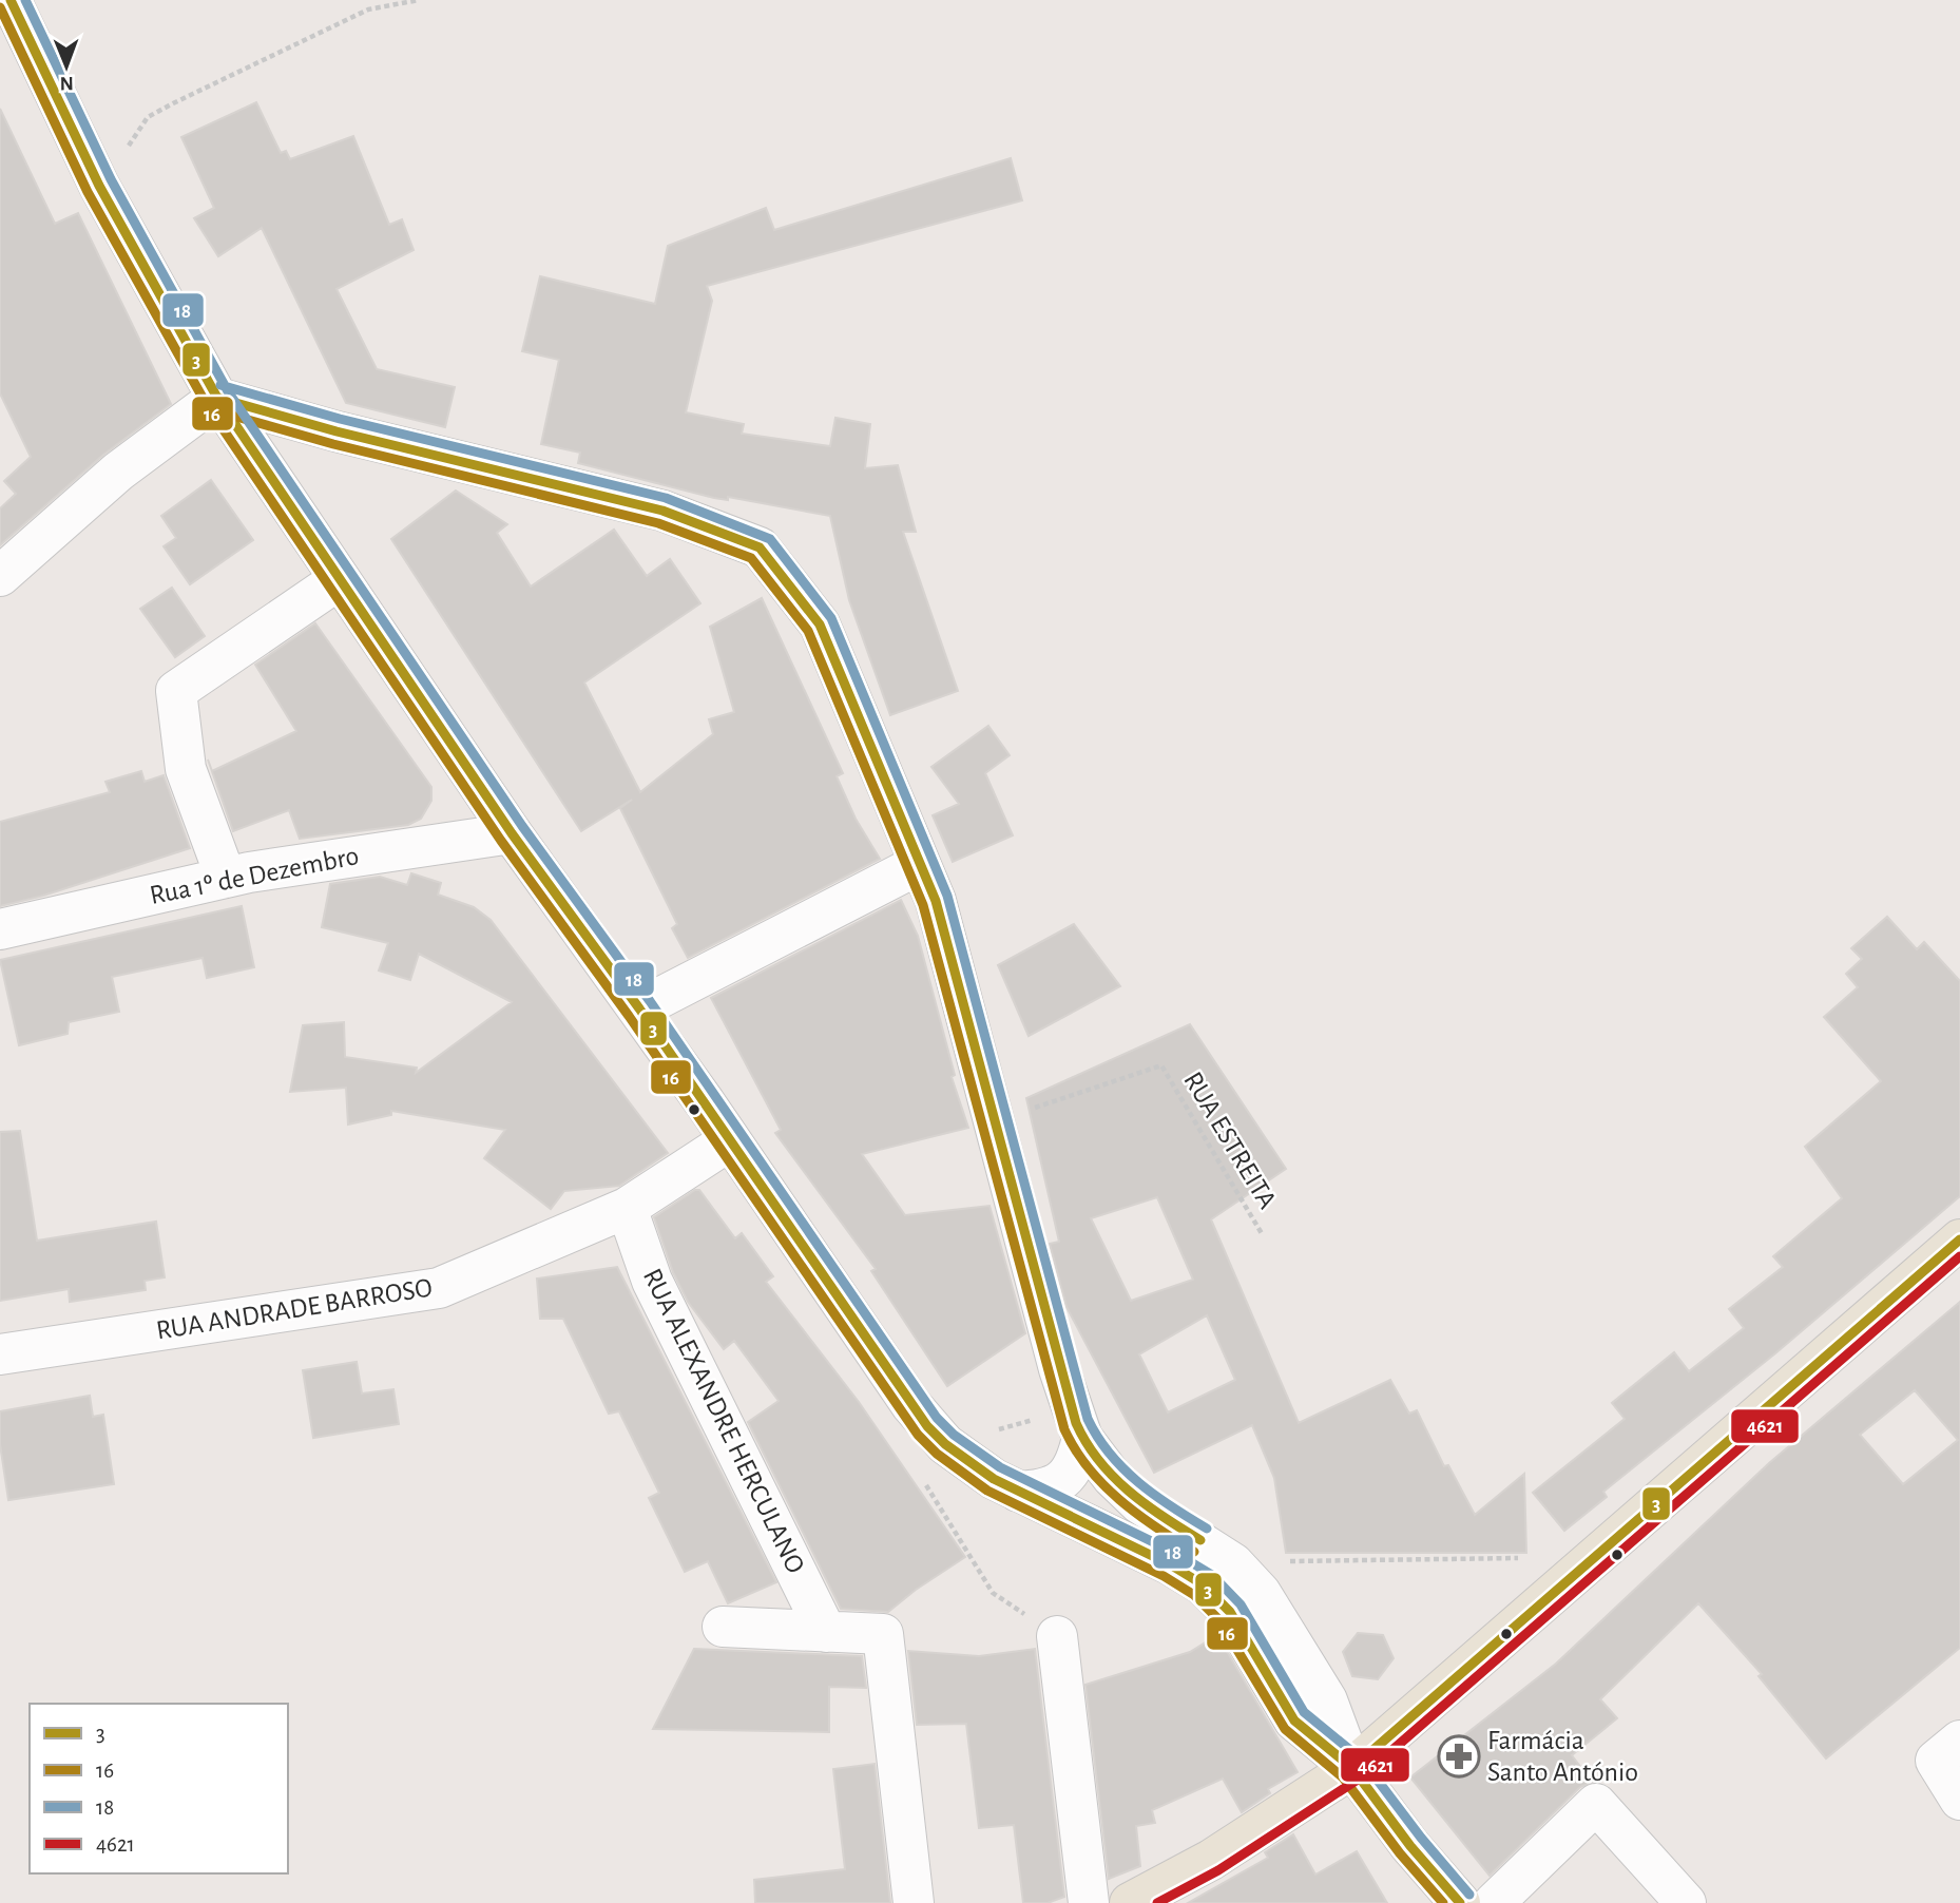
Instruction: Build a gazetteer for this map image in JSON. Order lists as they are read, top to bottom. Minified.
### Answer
{"streets":{"street":["Rua 1º de Dezembro","RUA ANDRADE BARROSO","RUA ALEXANDRE HERCULANO"],"path":["RUA ESTREITA"]},"crossings":[["RUA ANDRADE BARROSO","RUA ALEXANDRE HERCULANO"]],"places":{"pharmacy":["Farmácia Santo António"]},"lines":["transit line 3","transit line 18","transit line 16","transit line 4621"],"legend":["3","16","18","4621"],"north":"bottom"}
